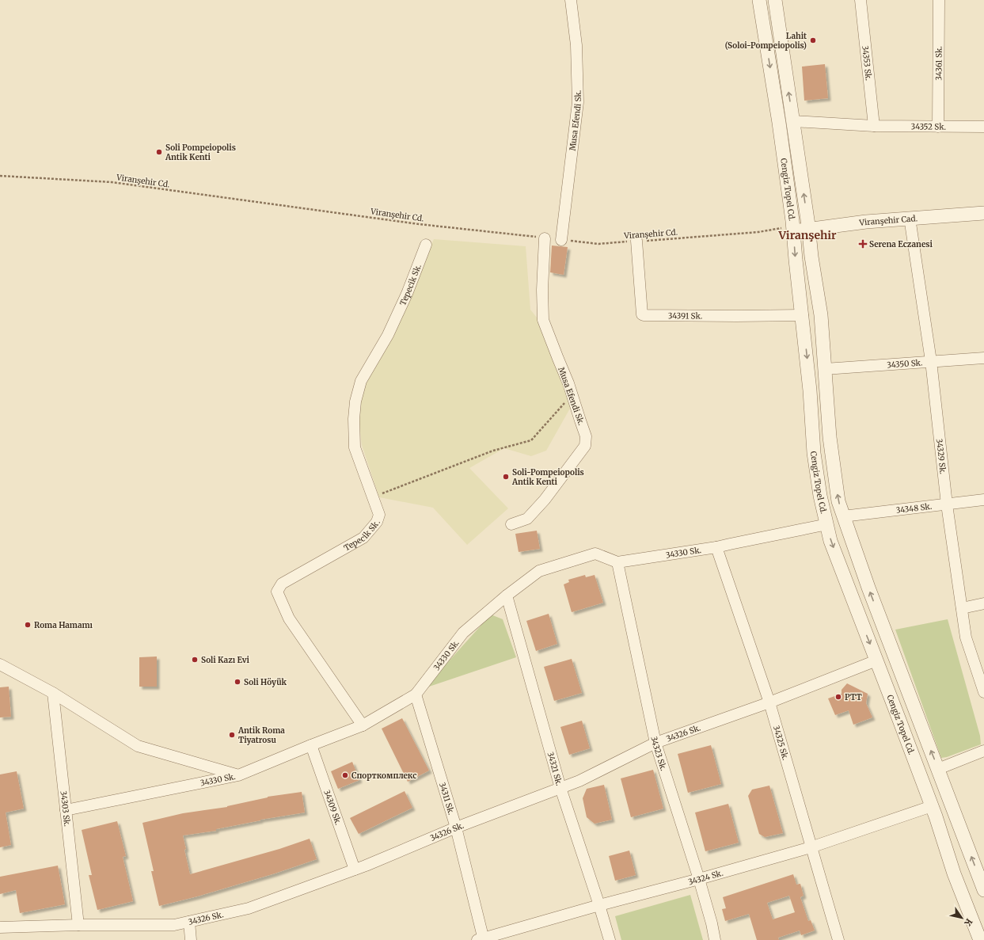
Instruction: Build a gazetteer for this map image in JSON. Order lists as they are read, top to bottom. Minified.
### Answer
{"streets":{"street":["34353 Sk.","34361 Sk.","Musa Efendi Sk.","34352 Sk.","Cengiz Topel Cd.","Viranşehir Cad.","Tepecik Sk.","34391 Sk.","34350 Sk.","34329 Sk.","34348 Sk.","34330 Sk.","34326 Sk.","34325 Sk.","34323 Sk.","34321 Sk.","34311 Sk.","34309 Sk.","34303 Sk.","34324 Sk."],"path":["Viranşehir Cd."]},"crossings":[["34353 Sk.","34352 Sk."],["34361 Sk.","34352 Sk."],["Musa Efendi Sk.","Viranşehir Cd."],["34352 Sk.","Cengiz Topel Cd."],["Viranşehir Cd.","Cengiz Topel Cd."],["Viranşehir Cd.","Viranşehir Cad."],["Viranşehir Cd.","34391 Sk."],["Cengiz Topel Cd.","Viranşehir Cad."],["Cengiz Topel Cd.","34391 Sk."],["Cengiz Topel Cd.","34350 Sk."],["Cengiz Topel Cd.","34348 Sk."],["Cengiz Topel Cd.","34330 Sk."],["Cengiz Topel Cd.","34326 Sk."],["Cengiz Topel Cd.","34324 Sk."],["Viranşehir Cad.","34329 Sk."],["Tepecik Sk.","34330 Sk."],["34350 Sk.","34329 Sk."],["34329 Sk.","34348 Sk."],["34330 Sk.","34325 Sk."],["34330 Sk.","34323 Sk."],["34330 Sk.","34321 Sk."],["34330 Sk.","34311 Sk."],["34330 Sk.","34309 Sk."],["34330 Sk.","34303 Sk."],["34326 Sk.","34325 Sk."],["34326 Sk.","34323 Sk."],["34326 Sk.","34321 Sk."],["34326 Sk.","34311 Sk."],["34326 Sk.","34309 Sk."],["34326 Sk.","34303 Sk."],["34325 Sk.","34324 Sk."],["34323 Sk.","34324 Sk."],["34321 Sk.","34324 Sk."],["34311 Sk.","34324 Sk."]],"districts":["Viranşehir"],"places":{"other":["Lahit (Soloi-Pompeiopolis)","Soli Pompeiopolis Antik Kenti","Soli-Pompeiopolis Antik Kenti","Roma Hamamı","Soli Kazı Evi","Soli Höyük","PTT","Antik Roma Tiyatrosu","Спорткомплекс"],"health":["Serena Eczanesi"]},"north":"bottom right"}
